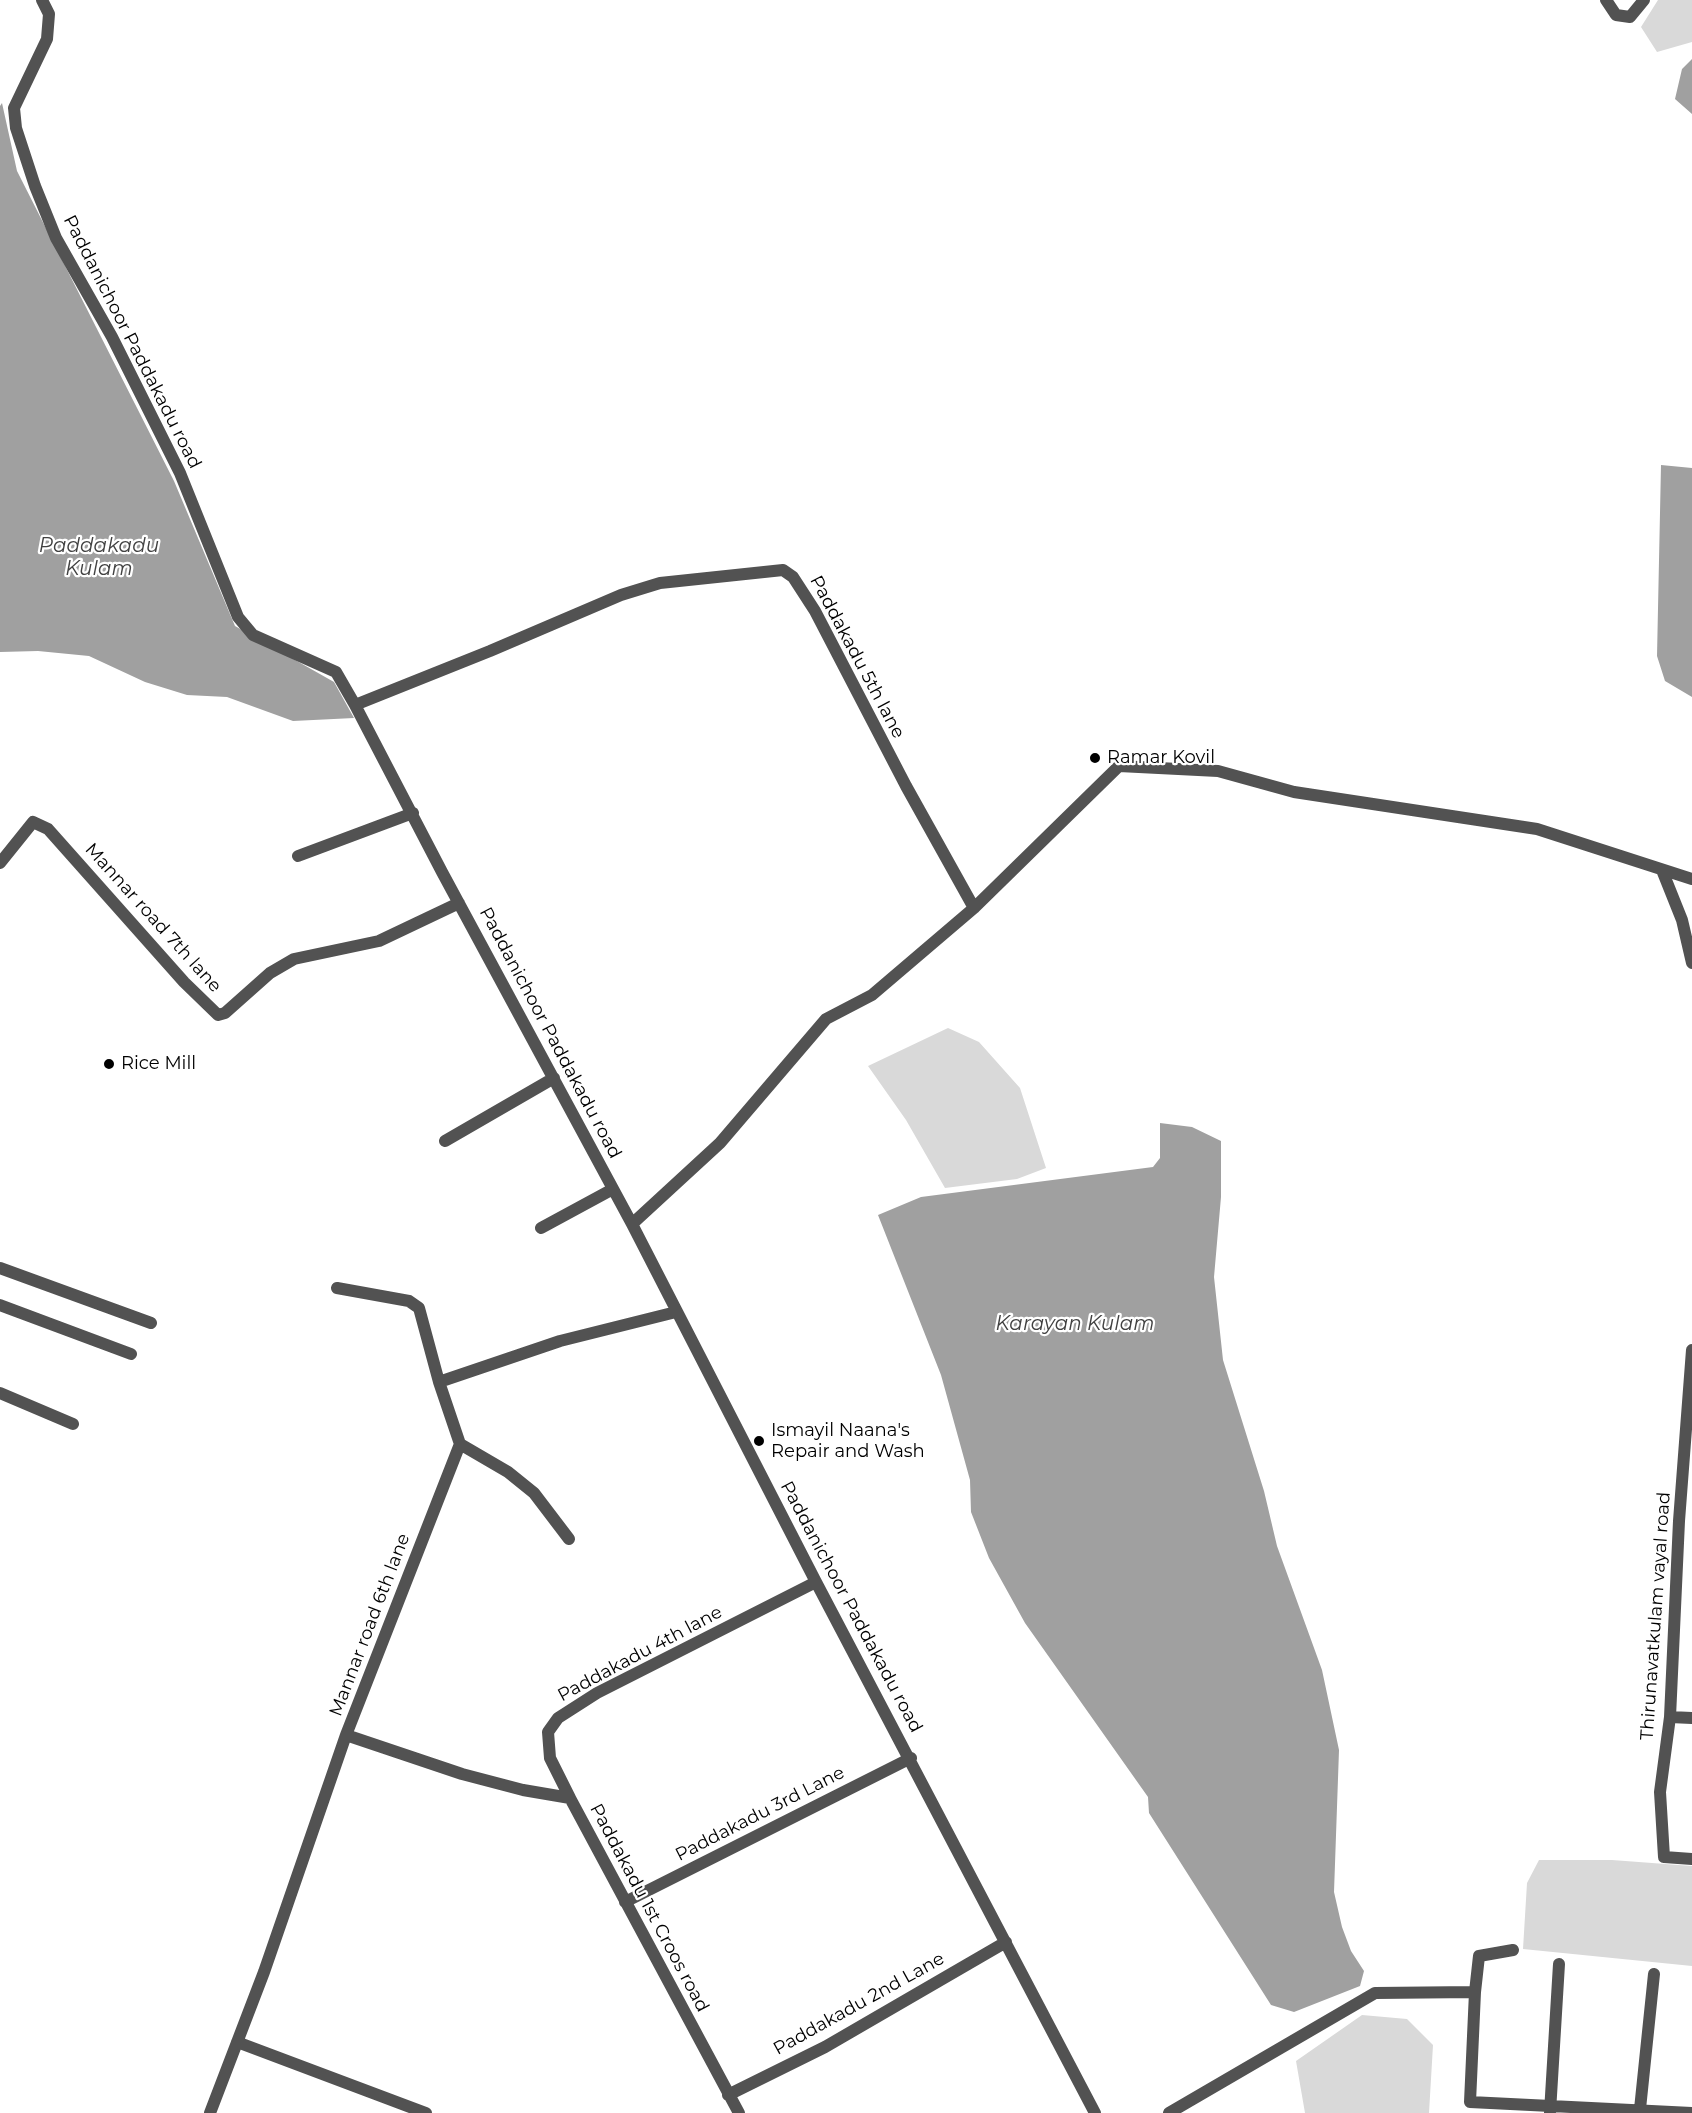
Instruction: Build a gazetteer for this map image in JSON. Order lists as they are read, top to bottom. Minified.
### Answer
{"streets":{"street":["Paddanichoor Paddakadu road","Paddakadu 5th lane","Mannar road 7th lane","Thirunavatkulam vayal road","Mannar road 6th lane","Paddakadu 4th lane","Paddakadu 3rd Lane","Paddakadu 1st Croos road","Paddakadu 2nd Lane"]},"crossings":[["Paddanichoor Paddakadu road","Paddakadu 5th lane"],["Paddanichoor Paddakadu road","Mannar road 7th lane"],["Paddanichoor Paddakadu road","Paddakadu 4th lane"],["Paddanichoor Paddakadu road","Paddakadu 3rd Lane"],["Paddanichoor Paddakadu road","Paddakadu 2nd Lane"],["Mannar road 6th lane","Paddakadu 1st Croos road"],["Paddakadu 4th lane","Paddakadu 1st Croos road"],["Paddakadu 3rd Lane","Paddakadu 1st Croos road"],["Paddakadu 1st Croos road","Paddakadu 2nd Lane"]],"water":["Paddakadu Kulam","Karayan Kulam"],"places":["Ramar Kovil","Rice Mill","Ismayil Naana's Repair and Wash"]}
